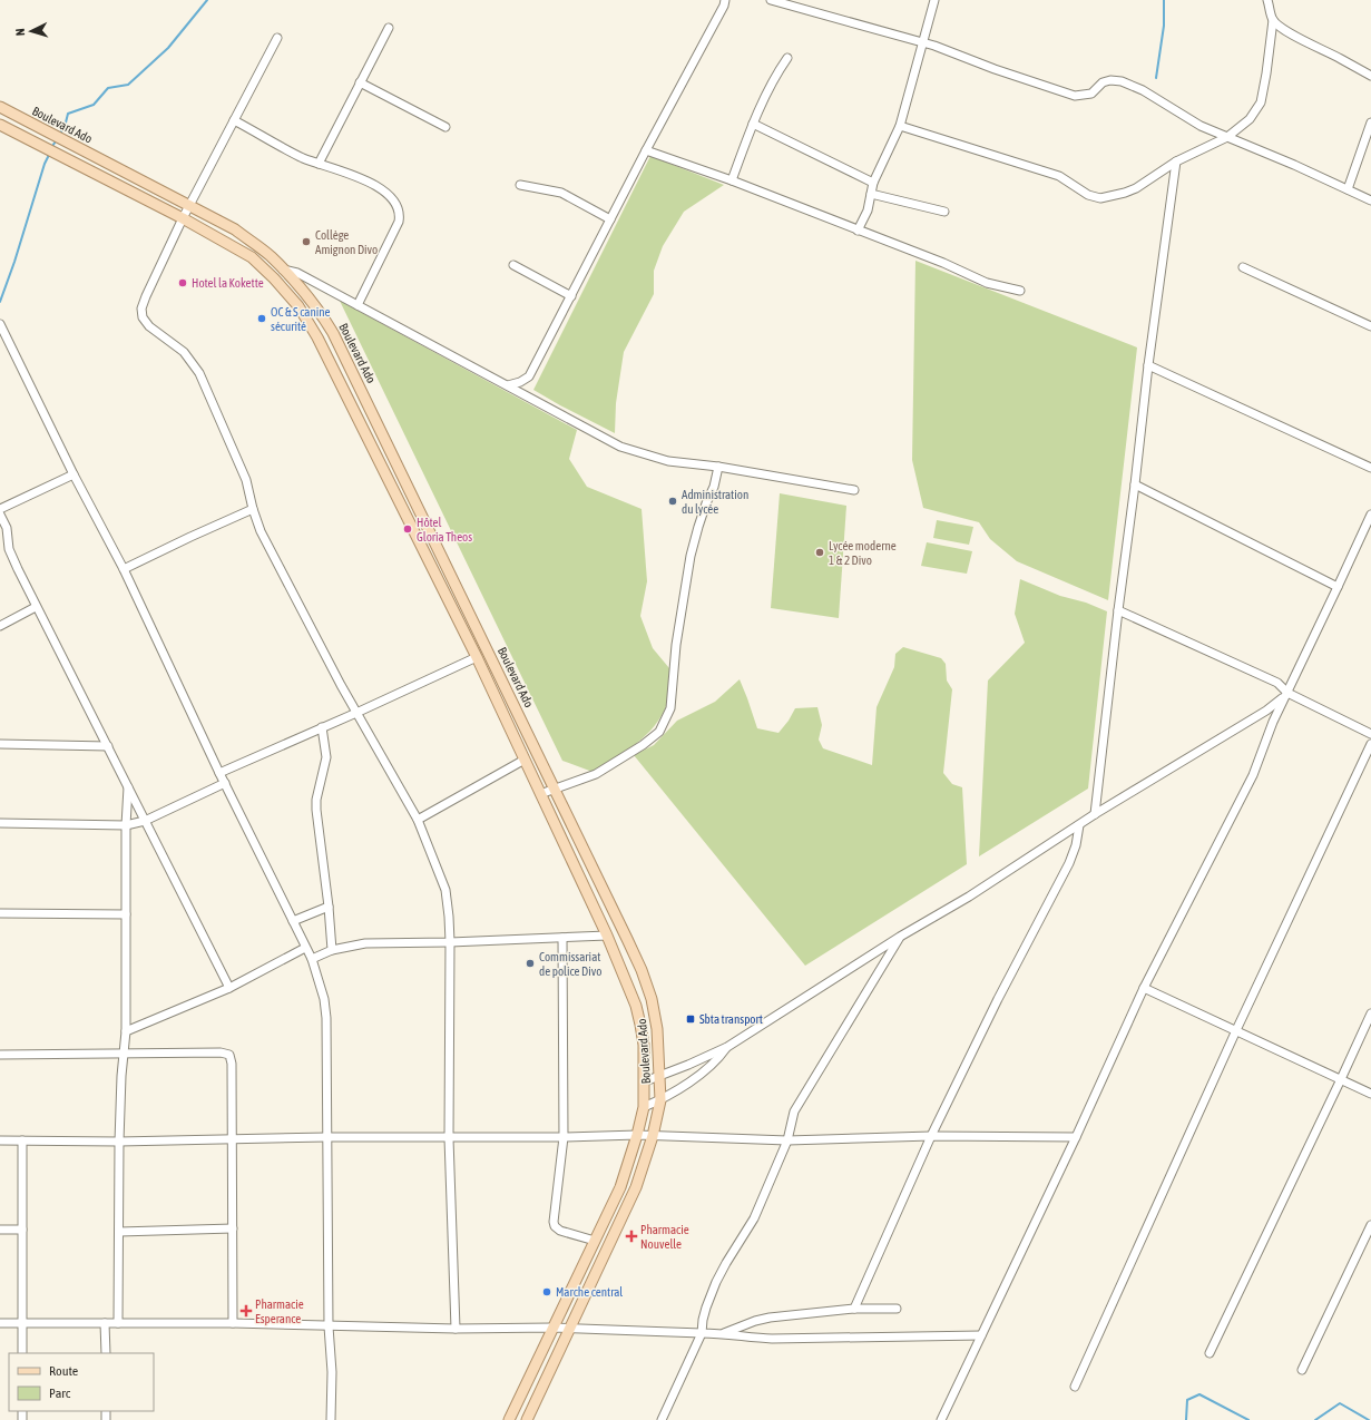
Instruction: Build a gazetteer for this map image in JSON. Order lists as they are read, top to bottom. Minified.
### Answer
{"streets":{"main road":["Boulevard Ado"]},"places":{"other":["Collège Amignon Divo","Hotel la Kokette","OC & S canine sécurité","Administration du lycée","Hôtel Gloria Theos","Lycée moderne 1 & 2 Divo","Commissariat de police Divo","Marche central"],"transit":["Sbta transport"],"health":["Pharmacie Nouvelle","Pharmacie Esperance"]},"legend":["Route","Parc"],"north":"left"}
